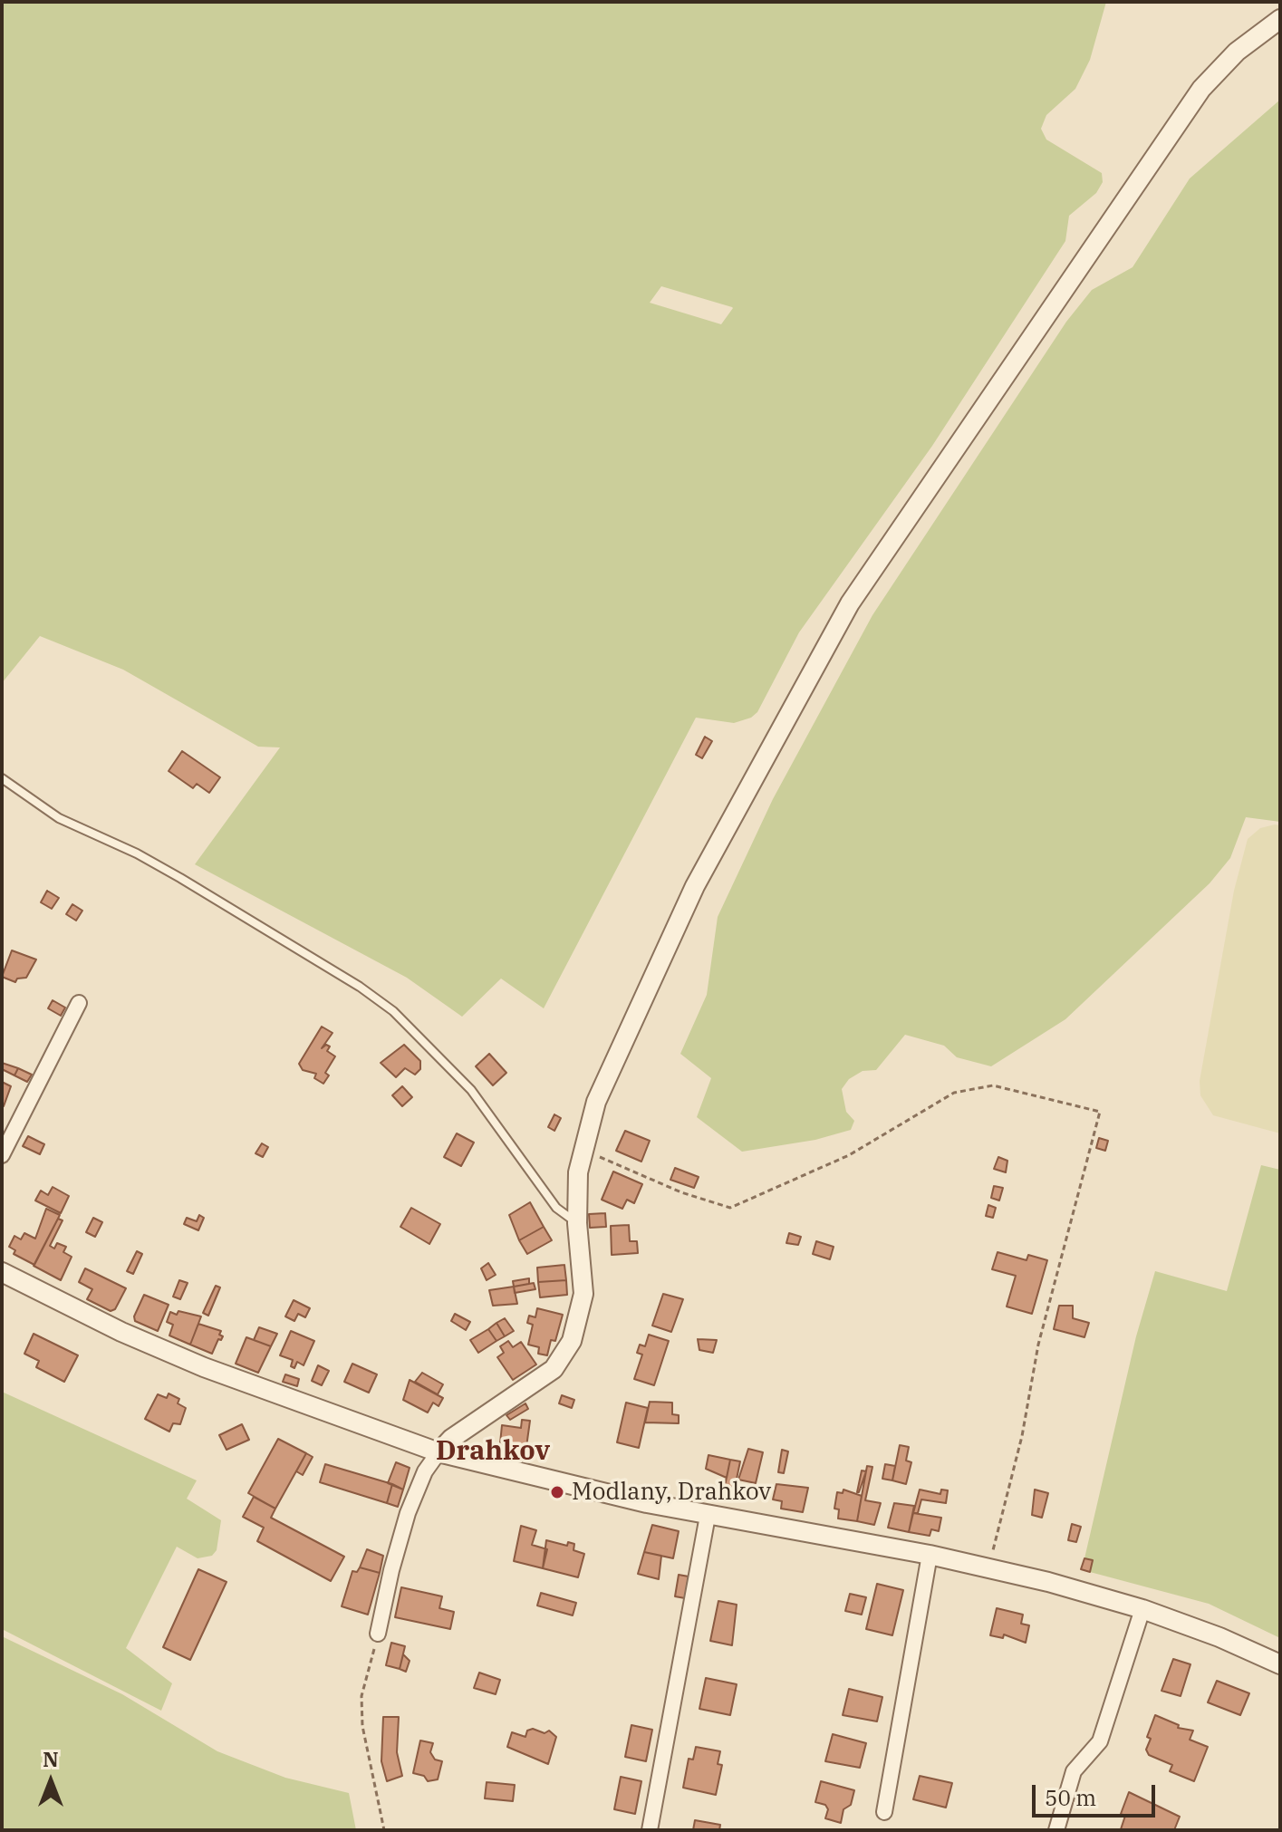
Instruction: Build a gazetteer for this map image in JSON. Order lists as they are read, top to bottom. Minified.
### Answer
{"districts":["Drahkov"],"places":["Modlany, Drahkov"],"scale_bar":"50 m","north":"top"}
